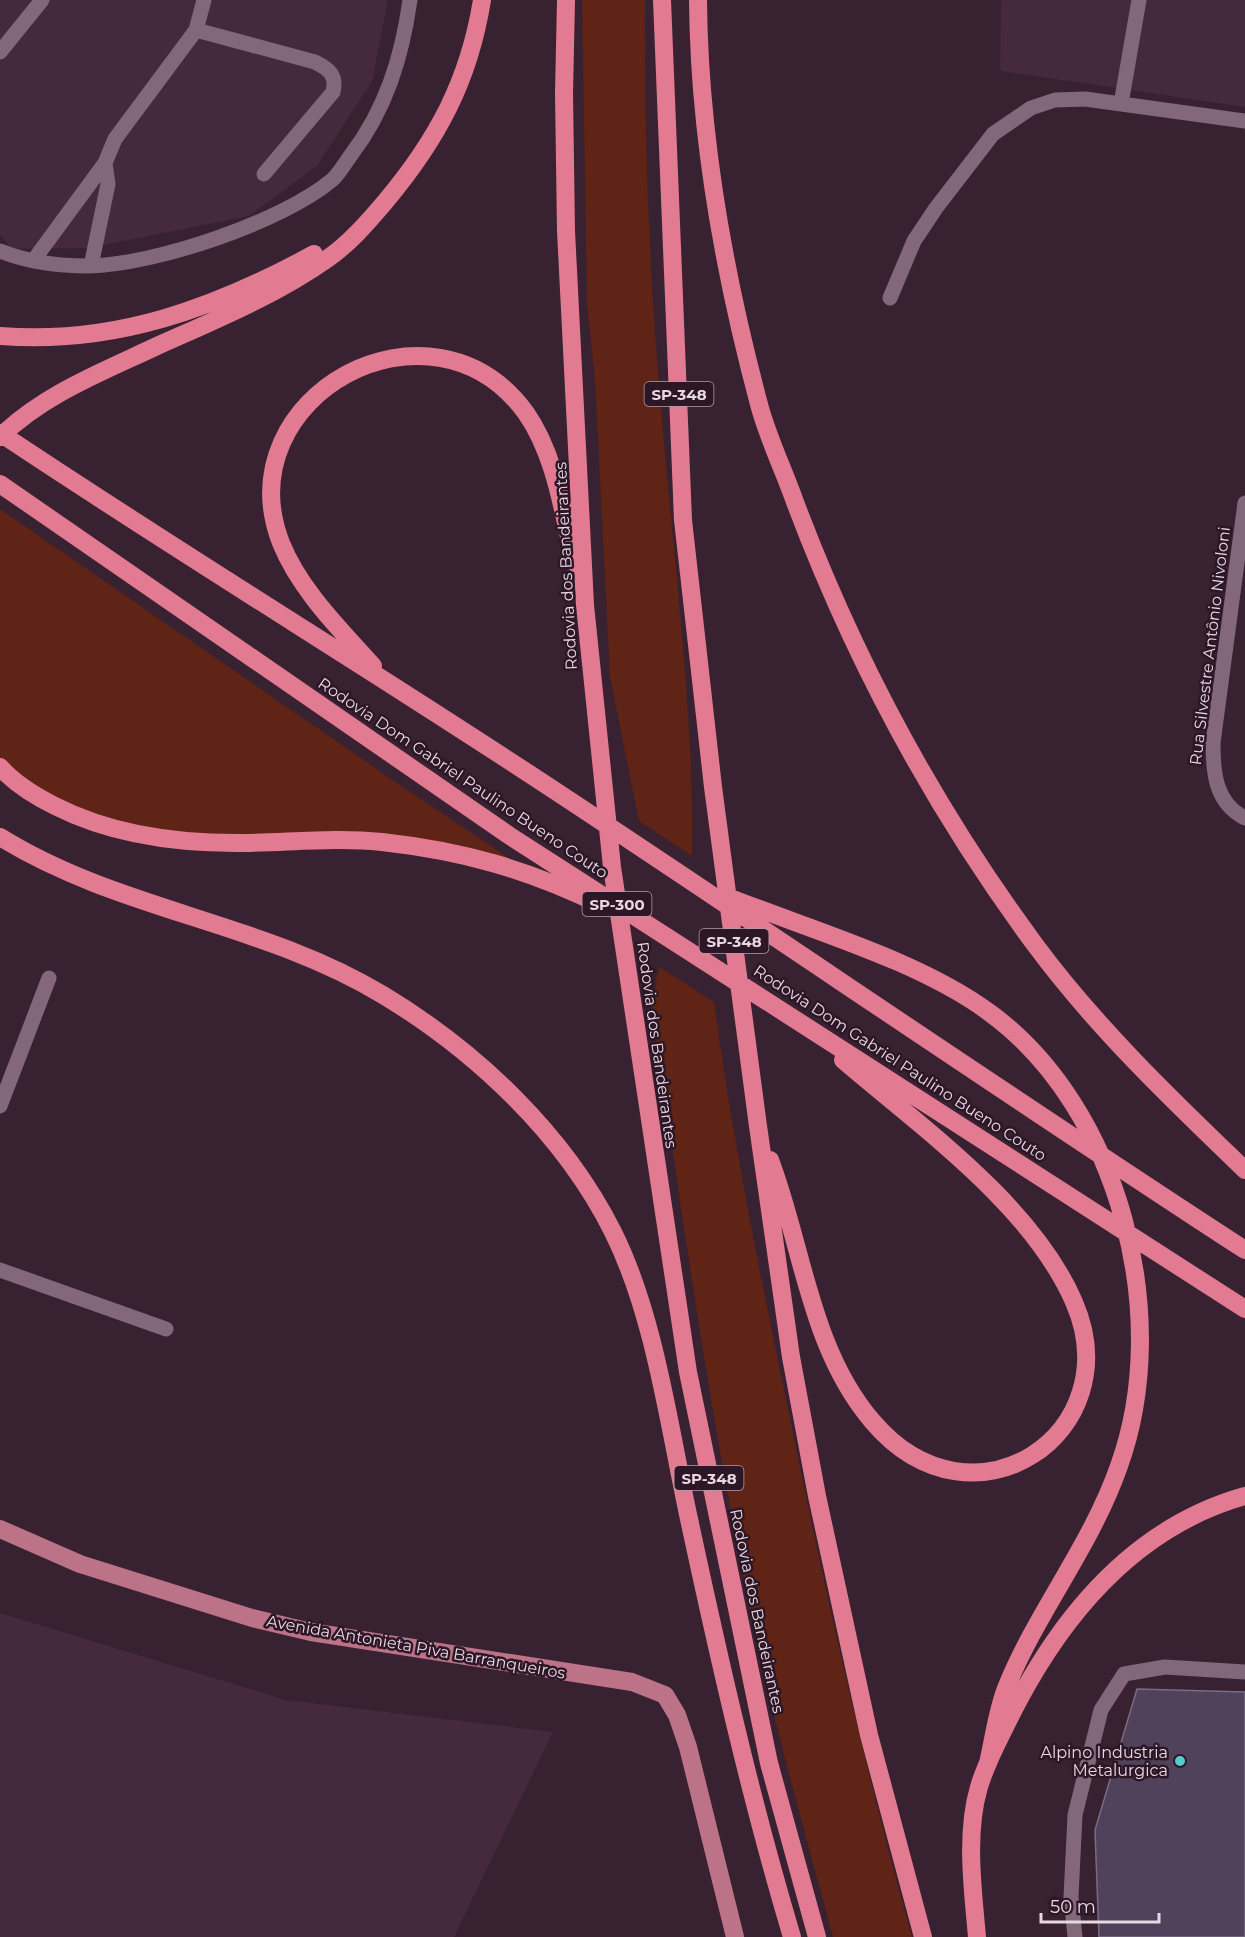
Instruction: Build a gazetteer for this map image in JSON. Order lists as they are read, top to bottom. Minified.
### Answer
{"streets":{"highway":["SP-348","Rodovia dos Bandeirantes","Rodovia Dom Gabriel Paulino Bueno Couto","SP-300"],"main road":["Avenida Antonieta Piva Barranqueiros"],"street":["Rua Silvestre Antônio Nivoloni"]},"places":["Alpino Industria Metalurgica"],"scale_bar":"50 m"}
